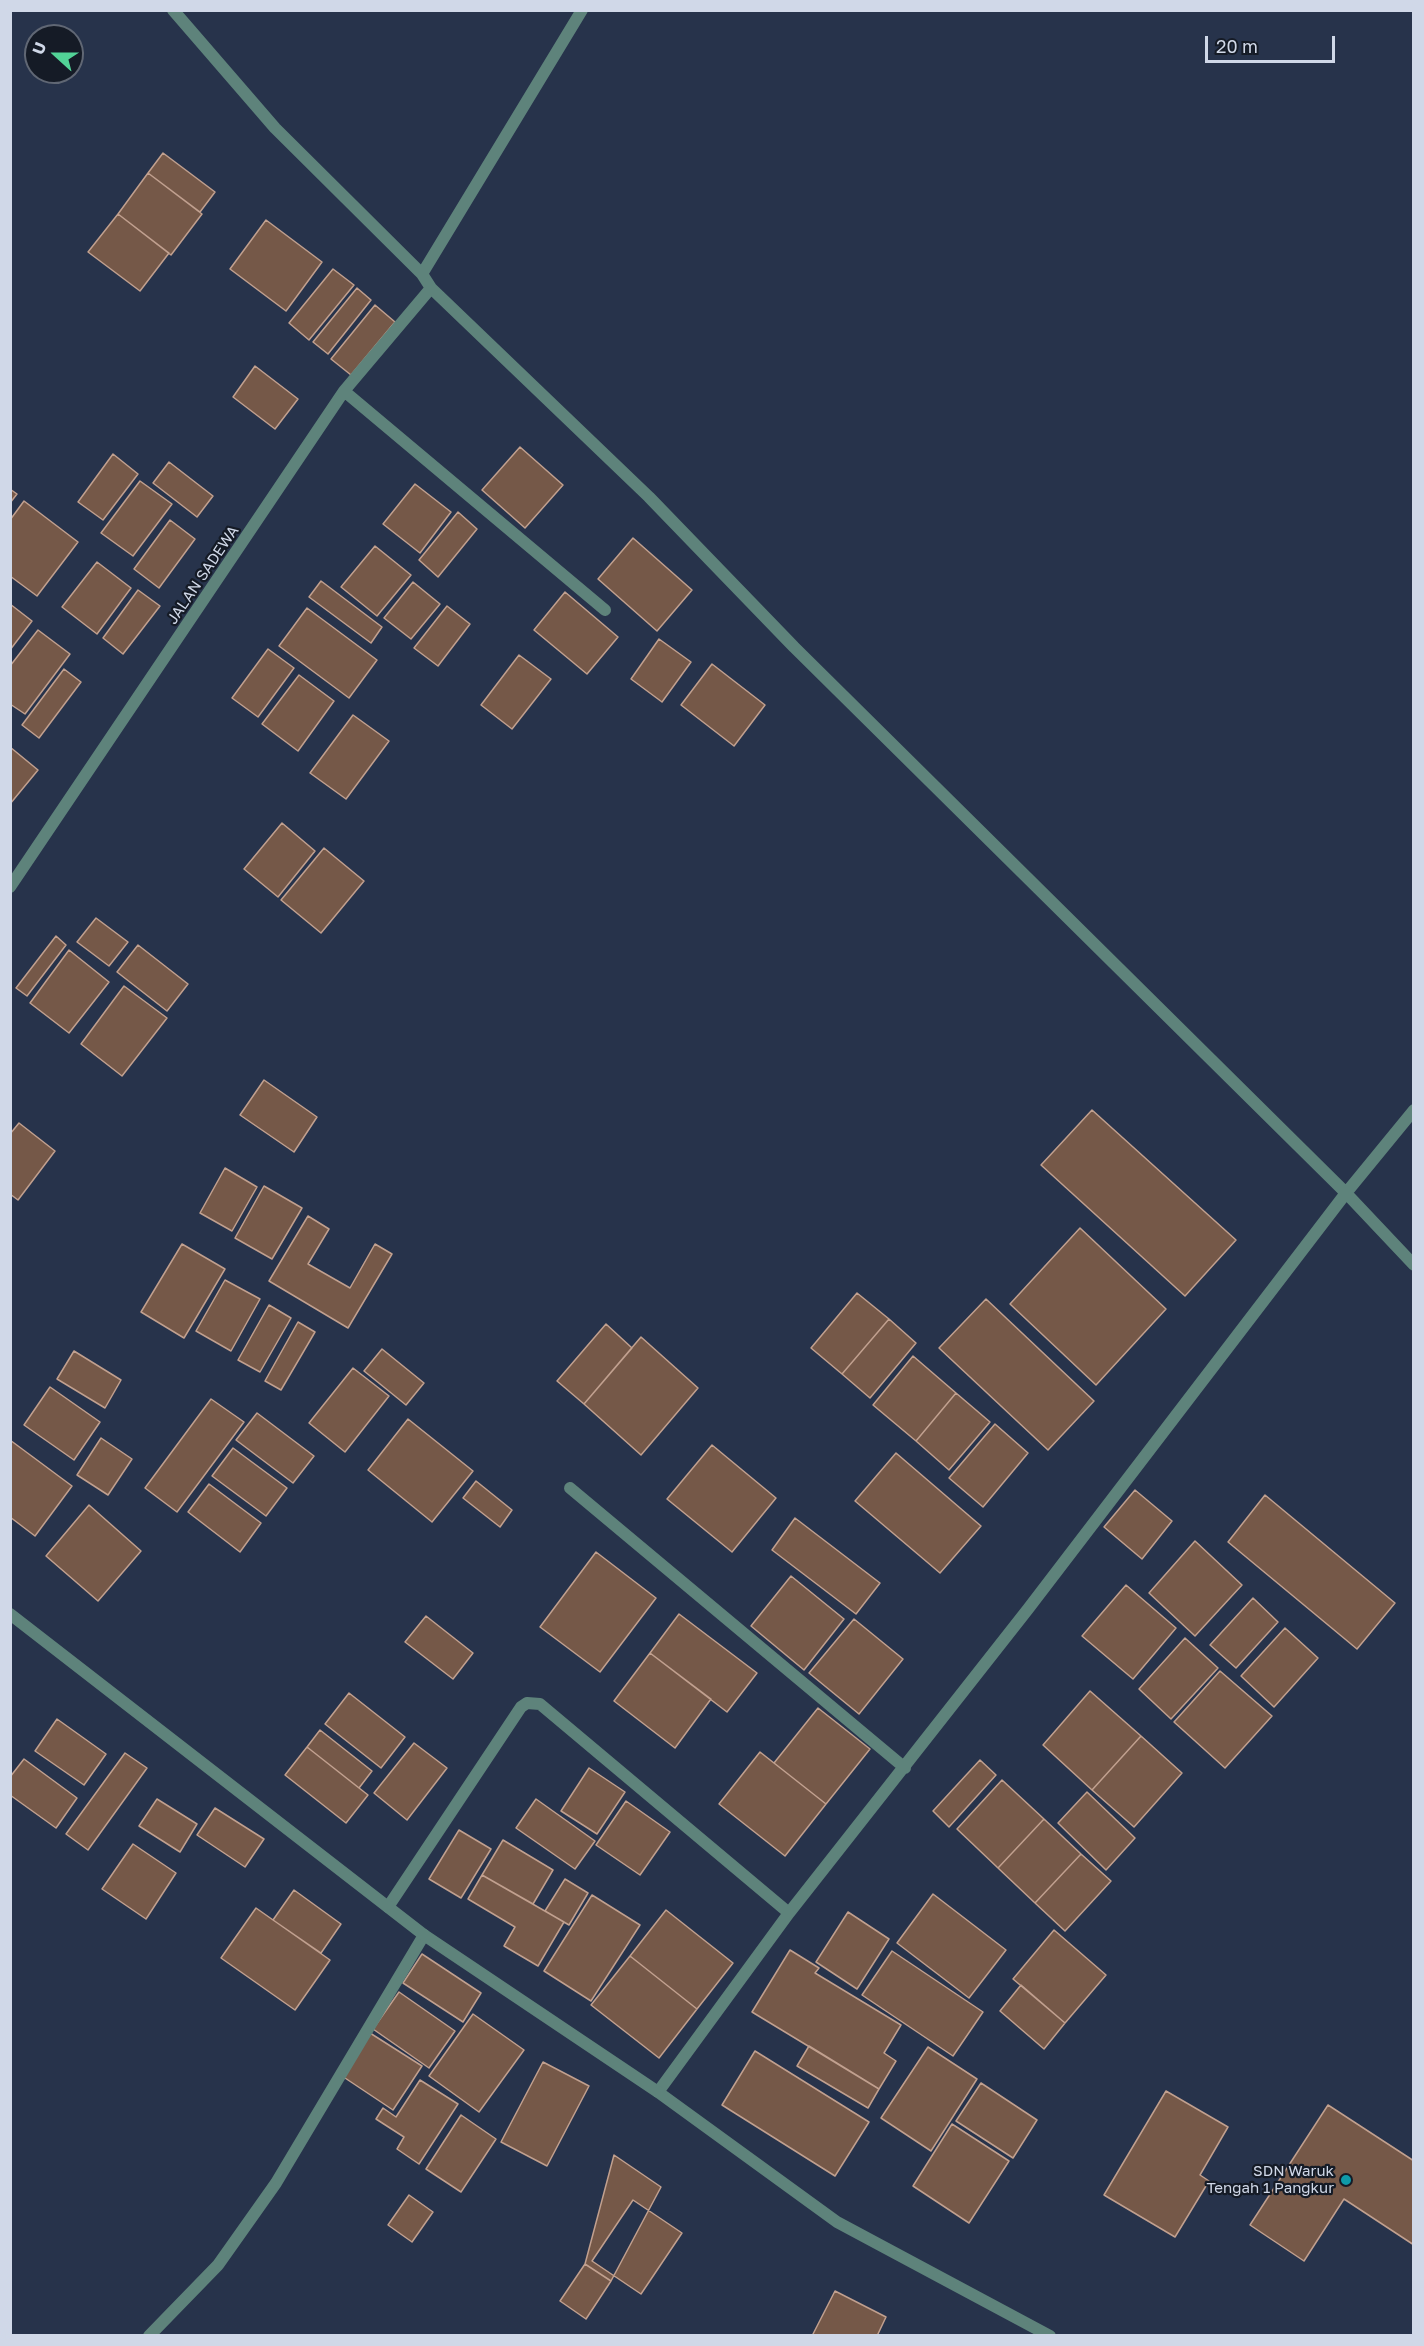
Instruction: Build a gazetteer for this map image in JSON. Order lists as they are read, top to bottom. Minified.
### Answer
{"streets":{"street":["JALAN SADEWA"]},"places":["SDN Waruk Tengah 1 Pangkur"],"scale_bar":"20 m","north":"left"}
